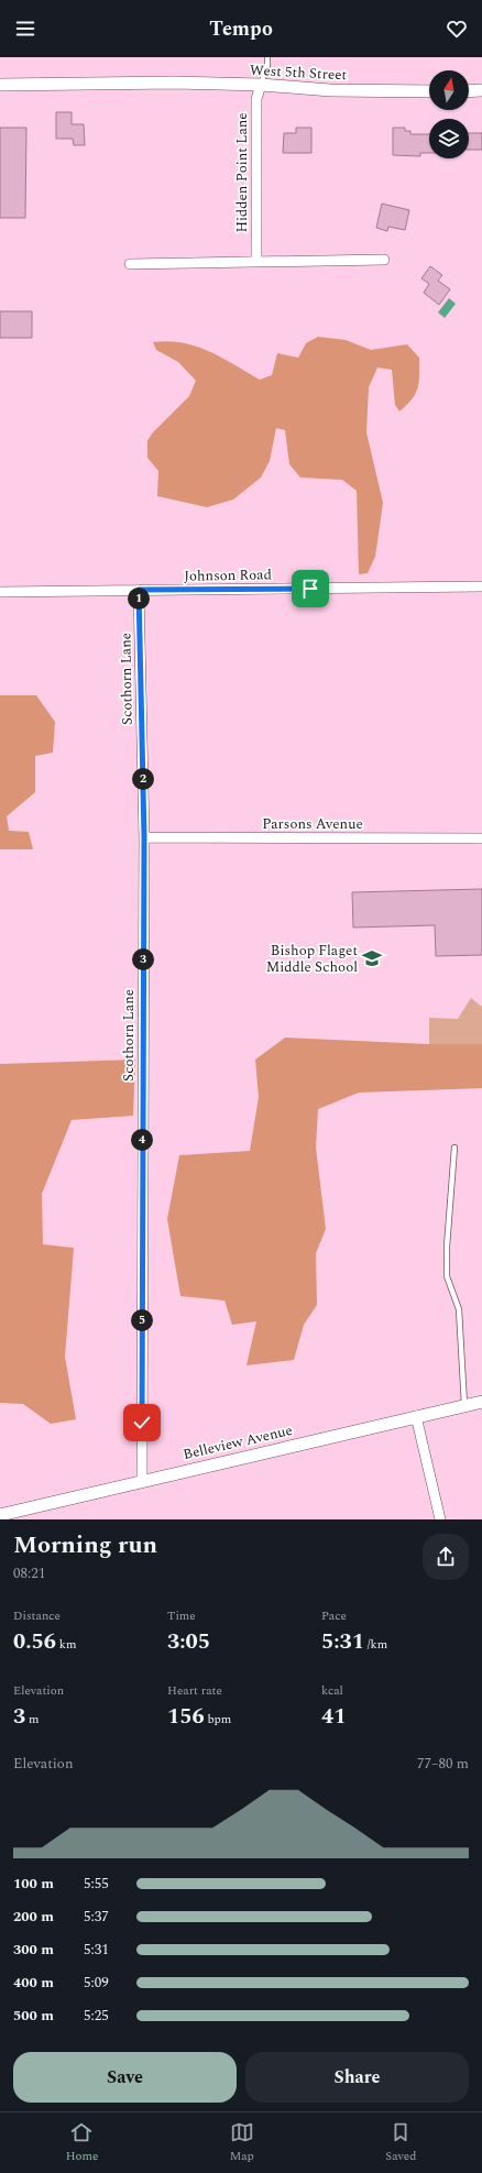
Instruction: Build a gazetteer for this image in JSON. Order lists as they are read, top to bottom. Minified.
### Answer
{"streets":{"street":["West 5th Street","Hidden Point Lane","Johnson Road","Scothorn Lane","Parsons Avenue","Belleview Avenue"]},"crossings":[["West 5th Street","Hidden Point Lane"],["Johnson Road","Scothorn Lane"],["Scothorn Lane","Parsons Avenue"],["Scothorn Lane","Belleview Avenue"]],"places":{"school or university":["Bishop Flaget Middle School"]},"north":"top","page":{"header":"Tempo","pins":["1","2","3","4","5"],"heading":["Morning run","08:21"],"stats":[["Distance","0.56 km"],["Time","3:05"],["Pace","5:31 /km"],["Elevation","3 m"],["Heart rate","156 bpm"],["kcal","41"]],"chart":["Elevation","77–80 m"],"list":[{"name":"100 m","note":"5:55"},{"name":"200 m","note":"5:37"},{"name":"300 m","note":"5:31"},{"name":"400 m","note":"5:09"},{"name":"500 m","note":"5:25"}],"buttons":["Save","Share"],"tabs":["Home","Map","Saved"]}}
